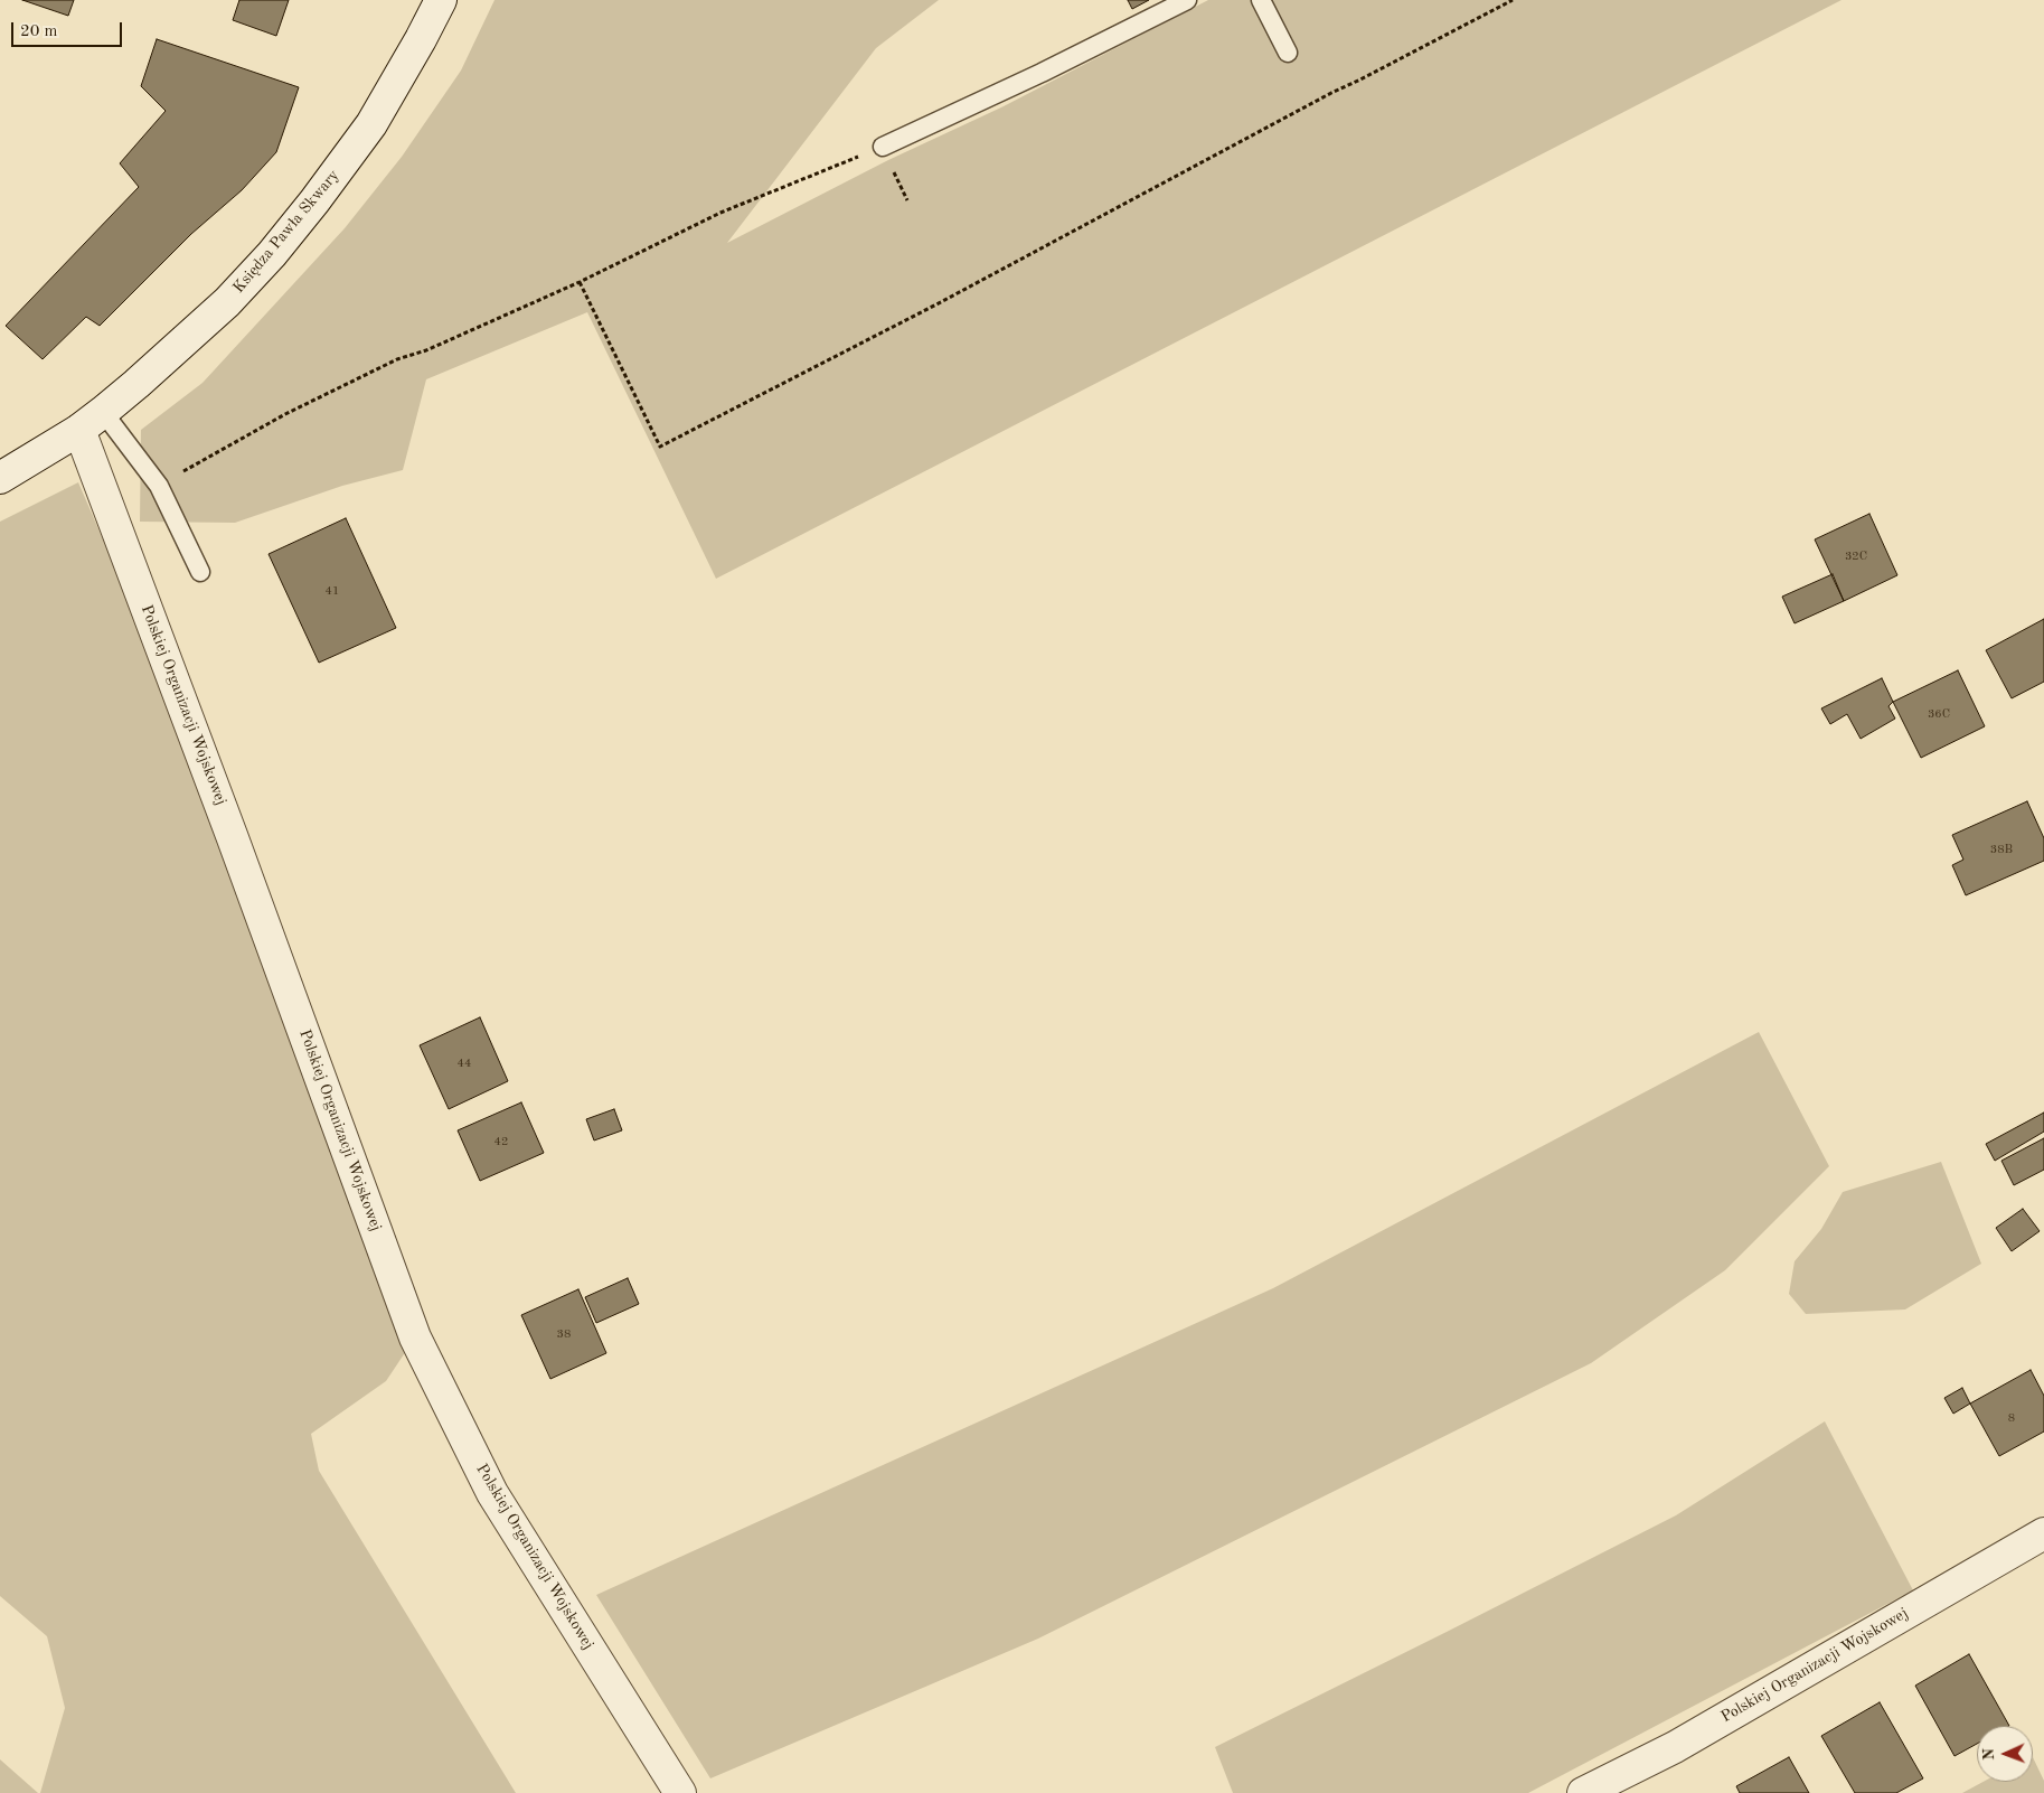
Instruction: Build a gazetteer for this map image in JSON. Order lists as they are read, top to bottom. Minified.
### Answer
{"streets":{"street":["Księdza Pawła Skwary","Polskiej Organizacji Wojskowej"]},"crossings":[["Księdza Pawła Skwary","Polskiej Organizacji Wojskowej"]],"house_numbers":["32C","41","36C","38B","44","42","38","8"],"scale_bar":"20 m","north":"left"}
